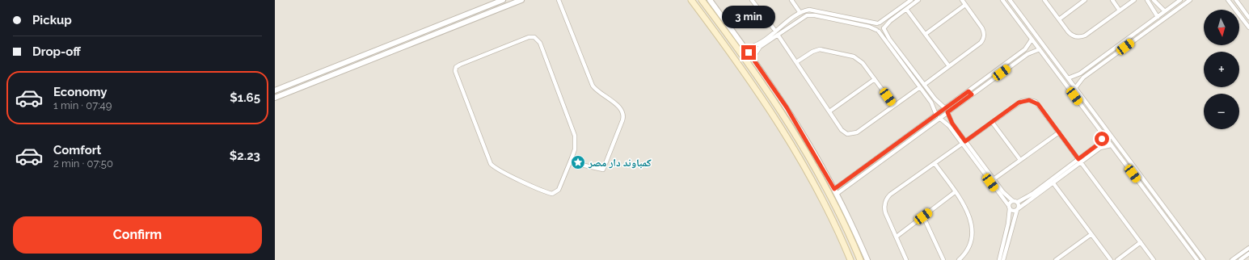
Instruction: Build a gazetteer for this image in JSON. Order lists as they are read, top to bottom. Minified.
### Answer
{"places":{"place":["كمباوند دار مصر"]},"north":"bottom","page":{"banner":["Pickup","Drop-off"],"bubble":"3 min","map_buttons":["+","−"],"list":[{"name":"Economy","note":"1 min · 07:49","value":"$1.65"},{"name":"Comfort","note":"2 min · 07:50","value":"$2.23"}],"buttons":"Confirm"}}
